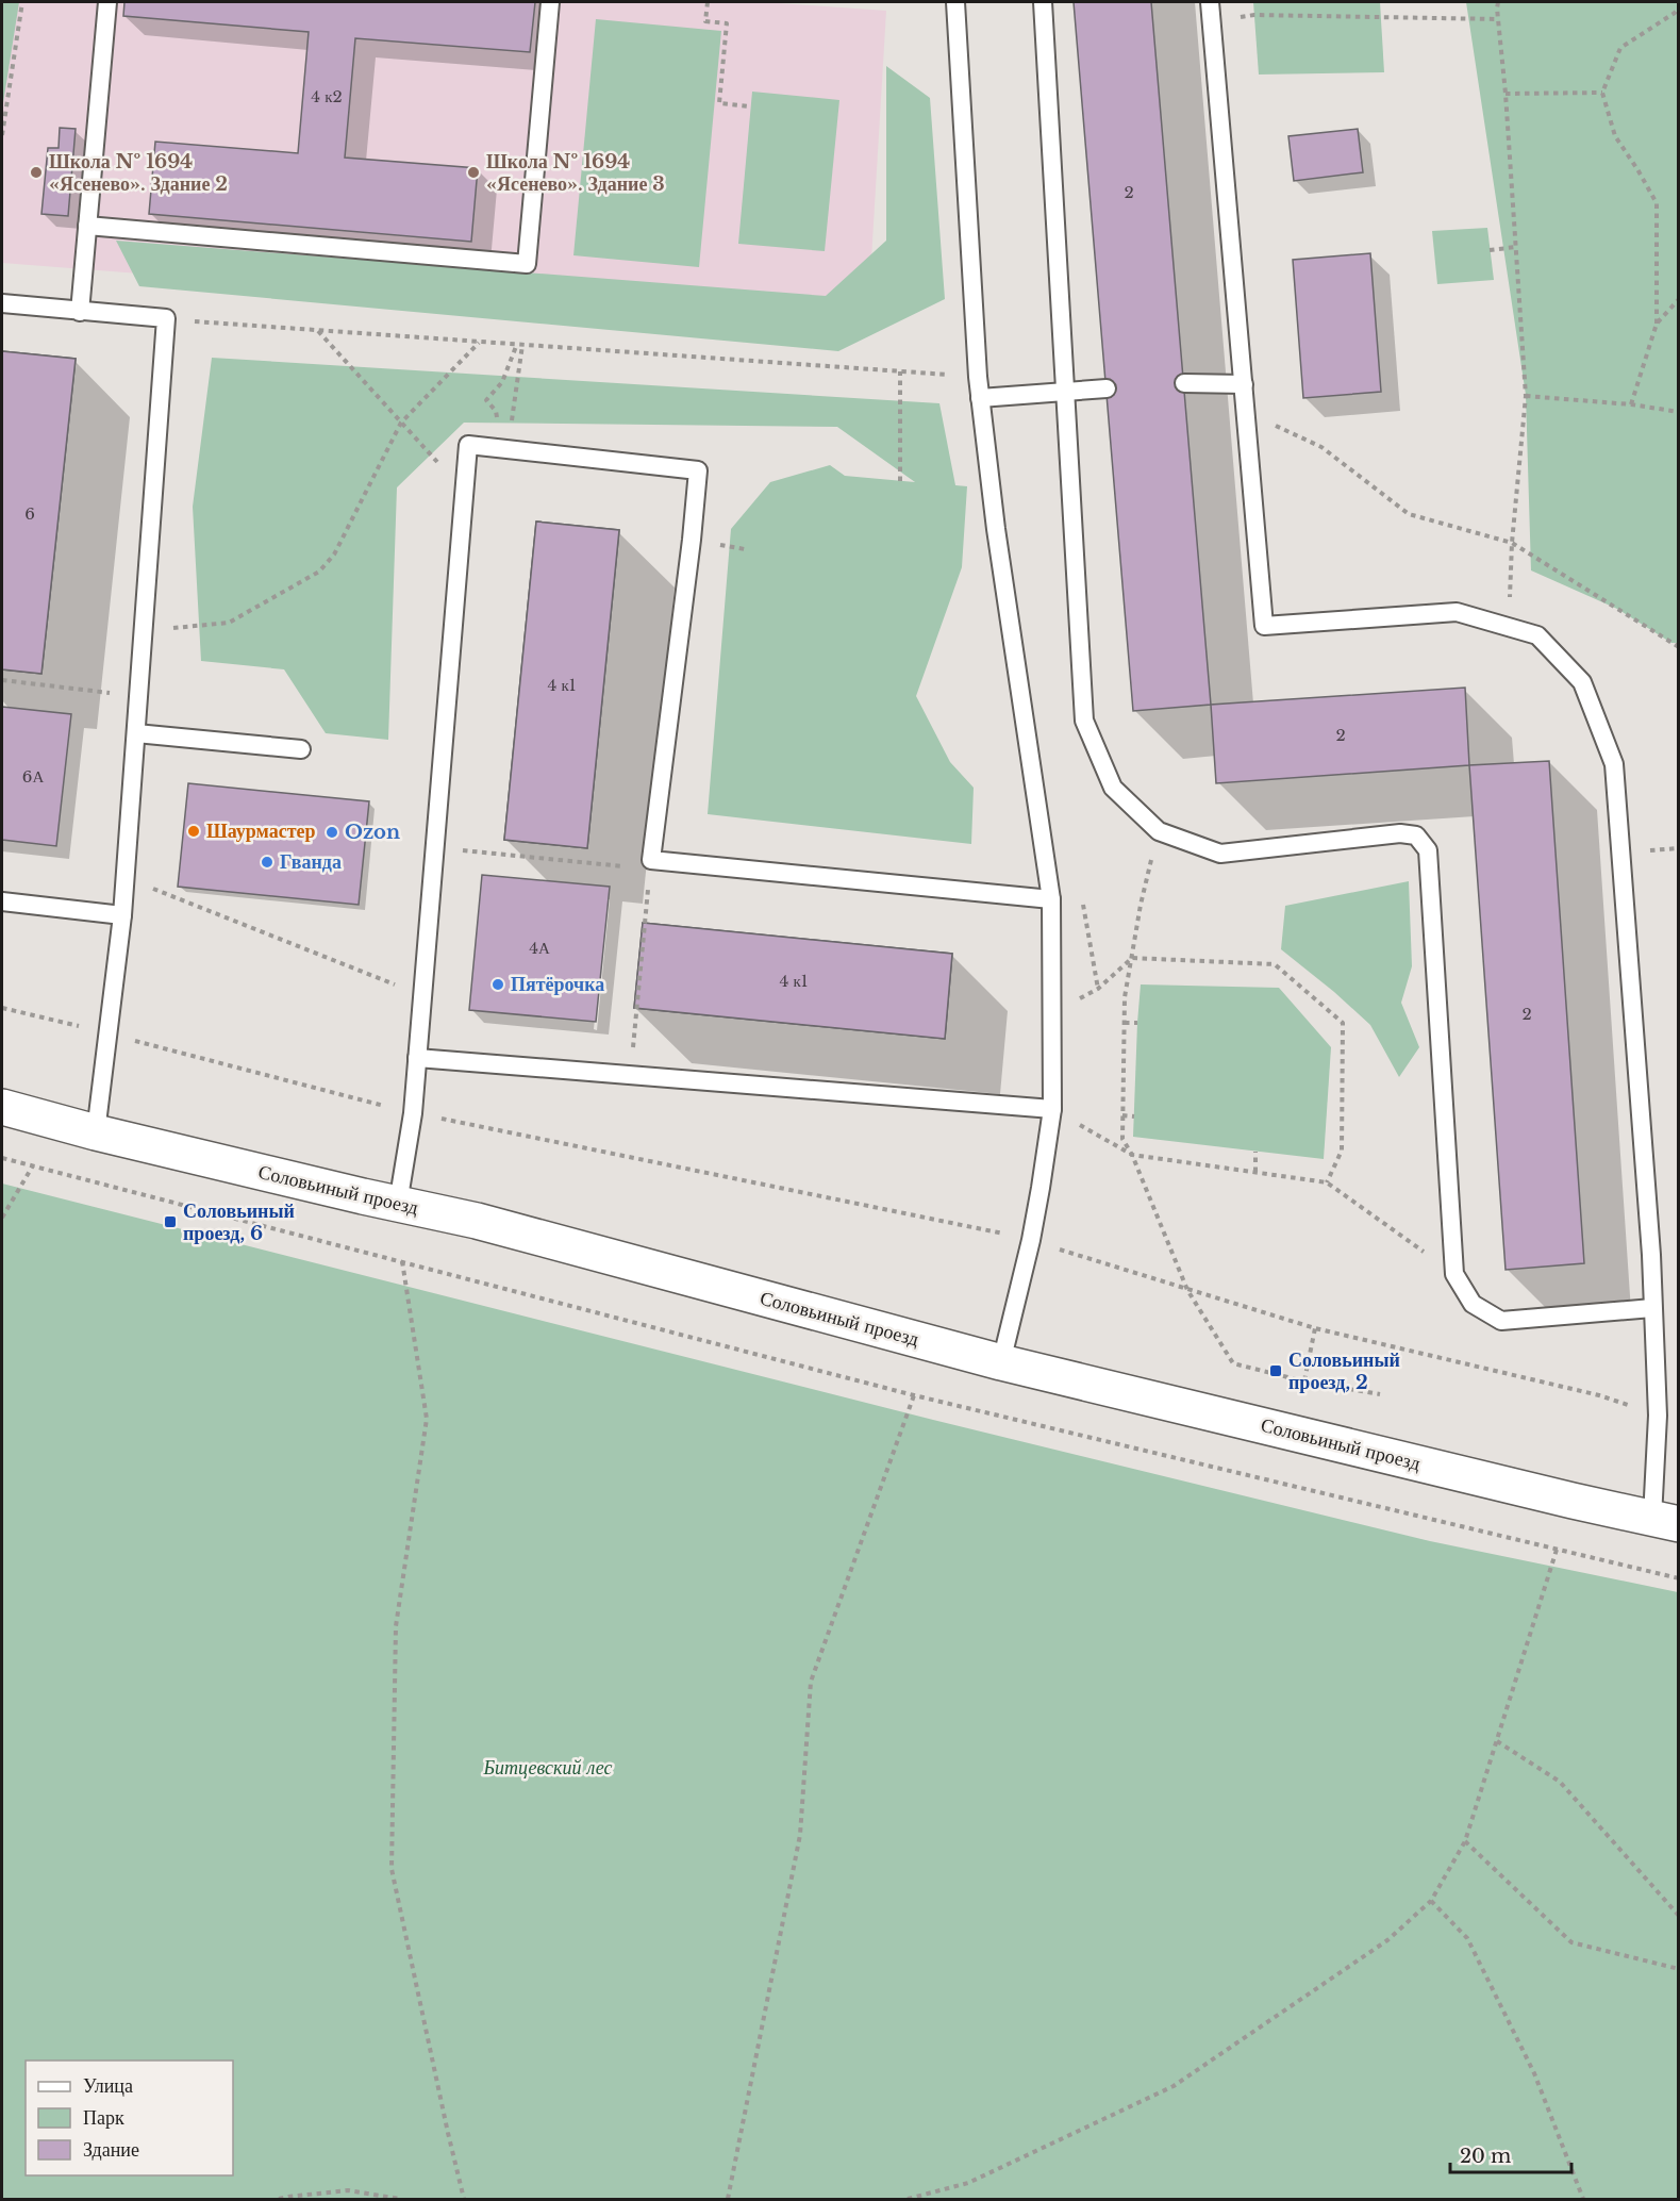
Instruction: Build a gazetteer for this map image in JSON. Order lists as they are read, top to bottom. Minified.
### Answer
{"streets":{"street":["Соловьиный проезд"]},"parks":["Битцевский лес"],"places":{"other":["Школа № 1694 «Ясенево». Здание 2","Школа № 1694 «Ясенево». Здание 3","Шаурмастер","Ozon","Гванда","Пятёрочка"],"transit":["Соловьиный проезд, 6","Соловьиный проезд, 2"]},"house_numbers":["4 к2","2","6","4 к1","2","6А","4А","4 к1","2"],"legend":["Улица","Парк","Здание"],"scale_bar":"20 m"}
